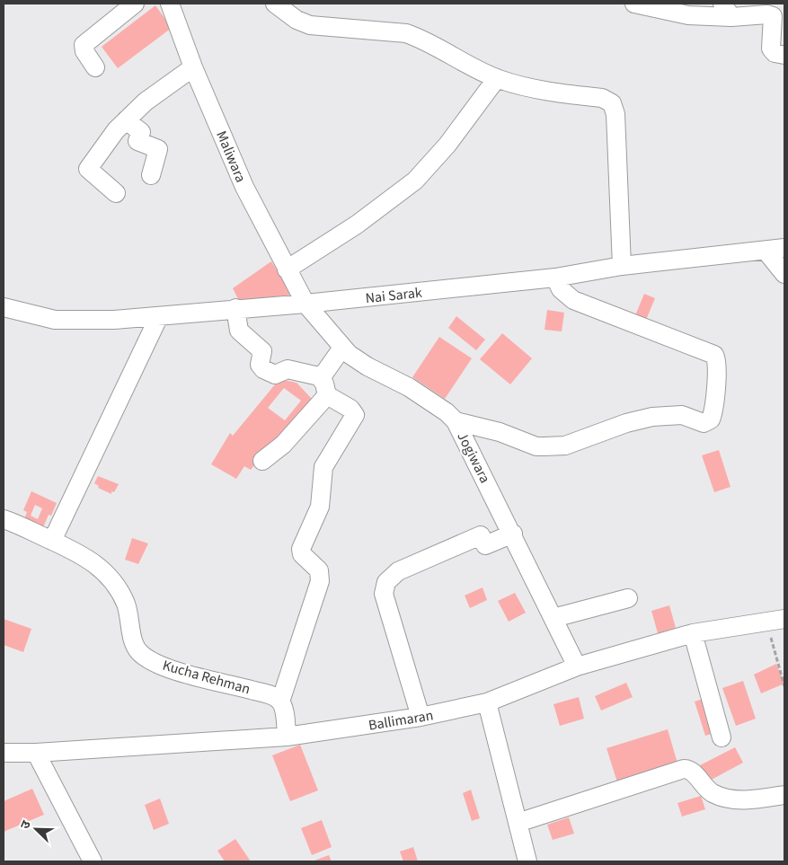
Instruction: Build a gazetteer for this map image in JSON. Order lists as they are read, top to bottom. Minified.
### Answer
{"streets":{"street":["Maliwara","Nai Sarak","Jogiwara","Kucha Rehman","Ballimaran"]},"crossings":[["Maliwara","Nai Sarak"],["Maliwara","Jogiwara"],["Nai Sarak","Jogiwara"],["Jogiwara","Ballimaran"]],"north":"top left"}
